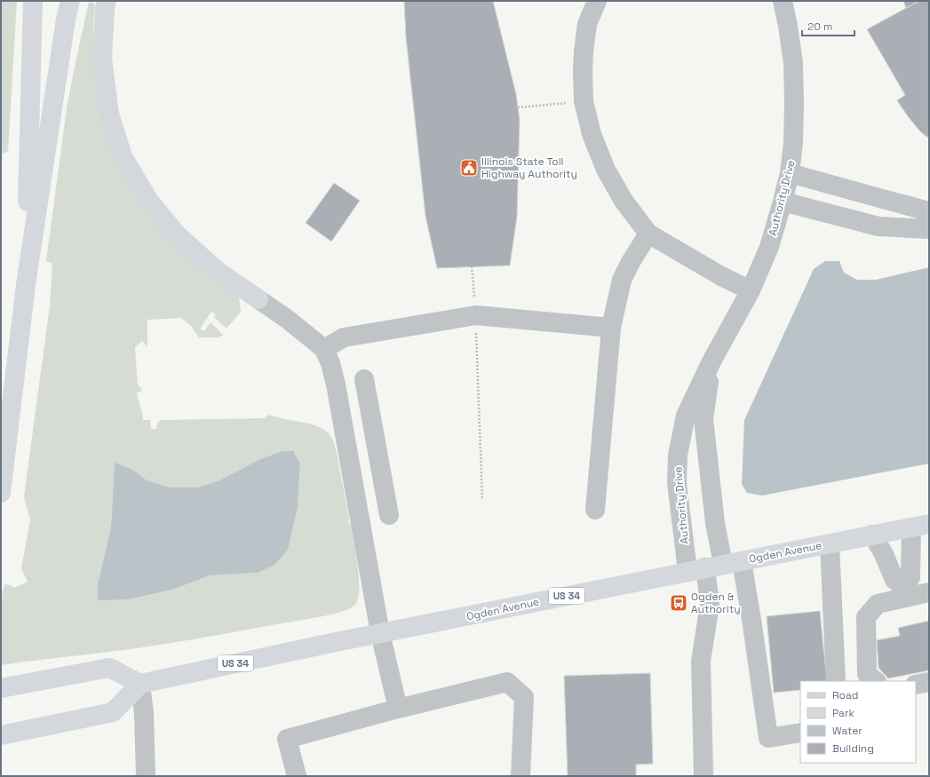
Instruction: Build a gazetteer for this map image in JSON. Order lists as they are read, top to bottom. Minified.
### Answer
{"streets":{"main road":["Ogden Avenue","US 34"],"street":["Authority Drive"]},"crossings":[["Authority Drive","Ogden Avenue"]],"places":{"public building":["Illinois State Toll Highway Authority"],"bus stop":["Ogden & Authority"]},"legend":["Road","Park","Water","Building"],"scale_bar":"20 m"}
